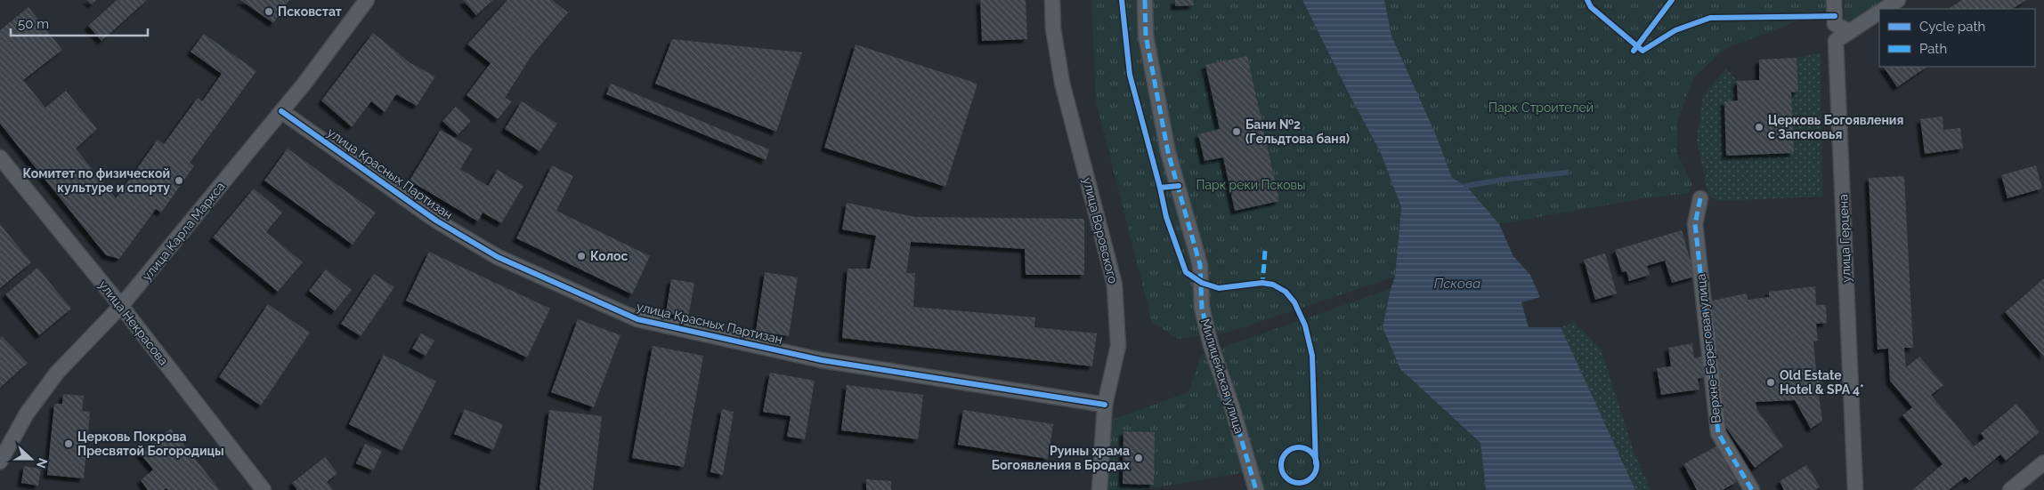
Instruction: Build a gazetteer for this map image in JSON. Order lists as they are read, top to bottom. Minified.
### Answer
{"streets":{"street":["улица Красных Партизан","улица Воровского","улица Карла Маркса","улица Герцена","улица Некрасова","Верхне-Береговая улица","Милицейская улица"]},"crossings":[["улица Красных Партизан","улица Воровского"],["улица Красных Партизан","улица Карла Маркса"],["улица Карла Маркса","улица Некрасова"]],"water":["Пскова"],"parks":["Парк Строителей","Парк реки Псковы"],"places":["Псковстат","Церковь Богоявления с Запсковья","Бани №2 (Гельдтова баня)","Комитет по физической культуре и спорту","Колос","Old Estate Hotel & SPA 4*","Церковь Покрова Пресвятой Богородицы","Руины храма Богоявления в Бродах"],"legend":["Cycle path","Path"],"scale_bar":"50 m","north":"right"}
